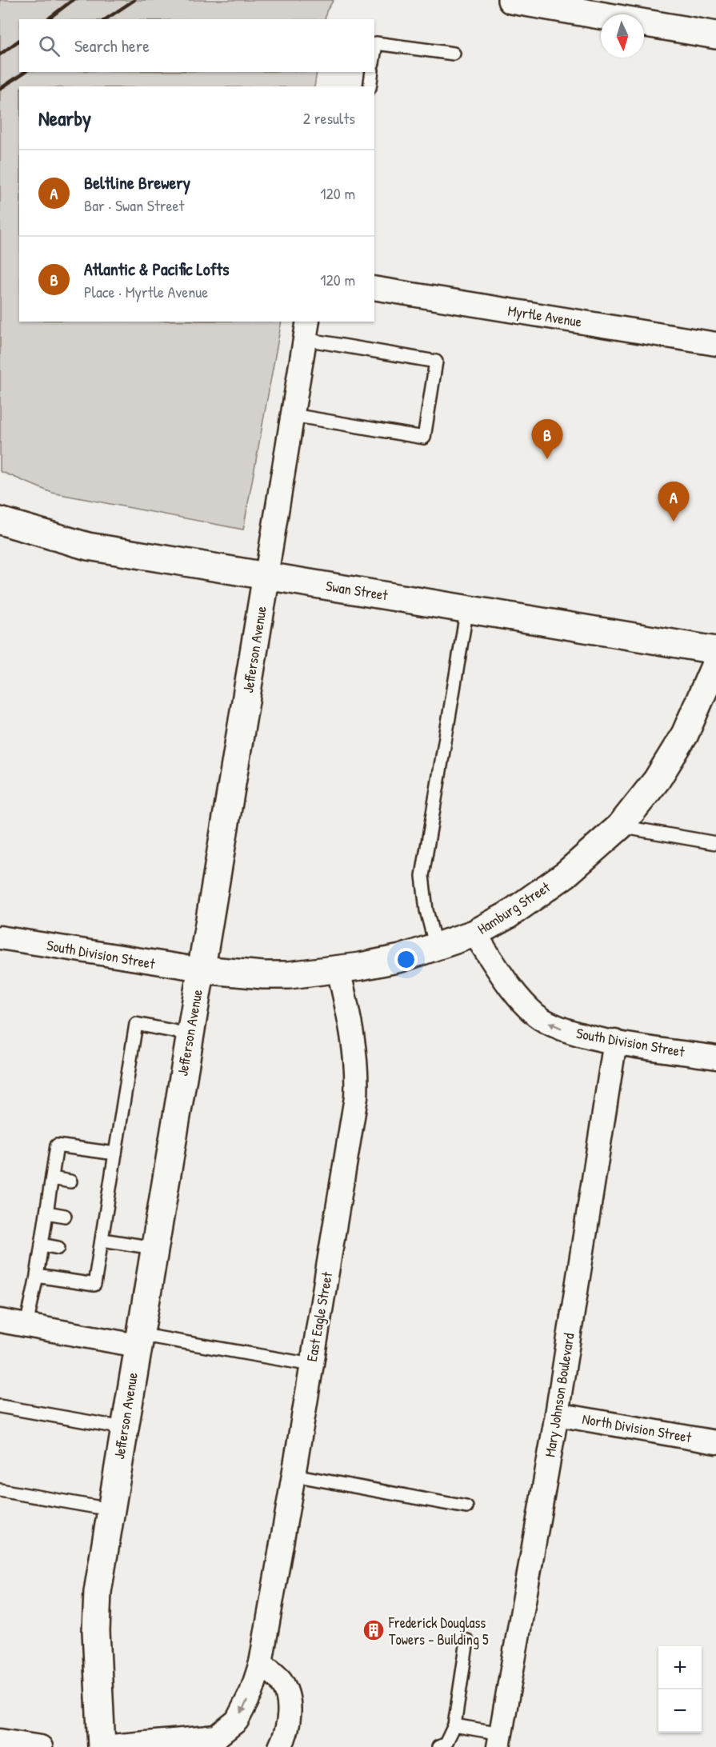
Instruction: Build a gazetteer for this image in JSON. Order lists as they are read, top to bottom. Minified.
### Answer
{"streets":{"street":["Myrtle Avenue","Swan Street","Jefferson Avenue","Hamburg Street","South Division Street","East Eagle Street","Mary Johnson Boulevard","North Division Street"]},"crossings":[["Swan Street","Jefferson Avenue"],["Jefferson Avenue","Hamburg Street"],["Jefferson Avenue","South Division Street"],["Jefferson Avenue","East Eagle Street"],["Hamburg Street","South Division Street"],["Hamburg Street","East Eagle Street"],["South Division Street","Mary Johnson Boulevard"],["Mary Johnson Boulevard","North Division Street"]],"one_way":["South Division Street"],"places":{"building":["Frederick Douglass Towers - Building 5"]},"north":"bottom","page":{"search":"Search here","heading":["Nearby","2 results"],"list":[{"mark":"A","name":"Beltline Brewery","note":"Bar · Swan Street","value":"120 m"},{"mark":"B","name":"Atlantic & Pacific Lofts","note":"Place · Myrtle Avenue","value":"120 m"}],"pins":["B","A"],"map_buttons":["+","−"]}}
